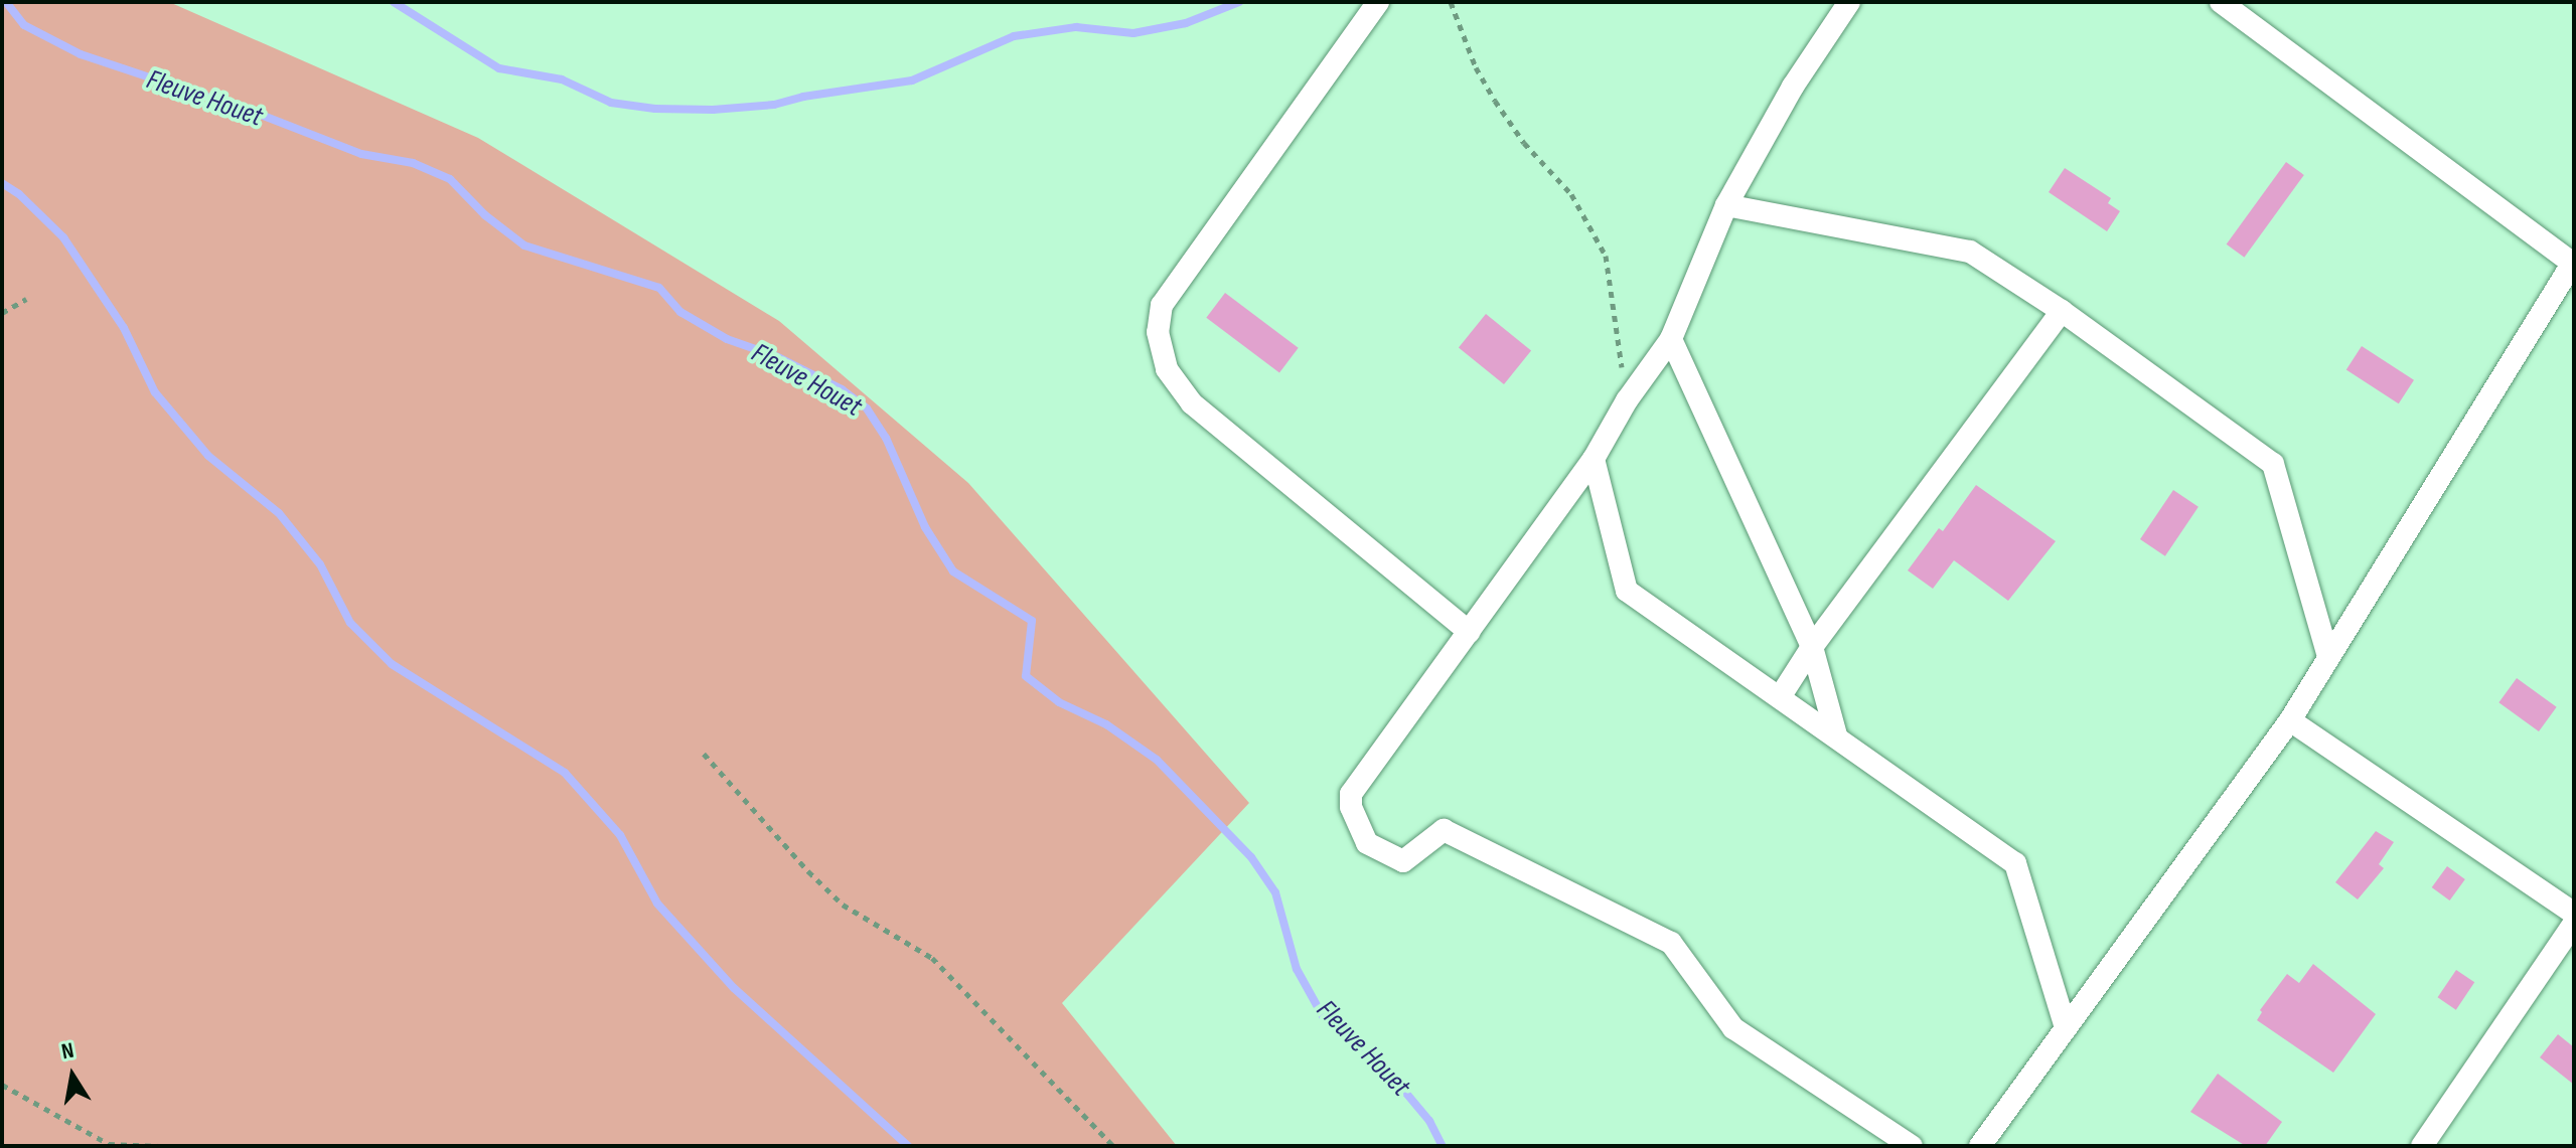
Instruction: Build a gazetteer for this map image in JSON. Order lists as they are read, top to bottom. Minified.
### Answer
{"water":["Fleuve Houet"],"north":"top"}
